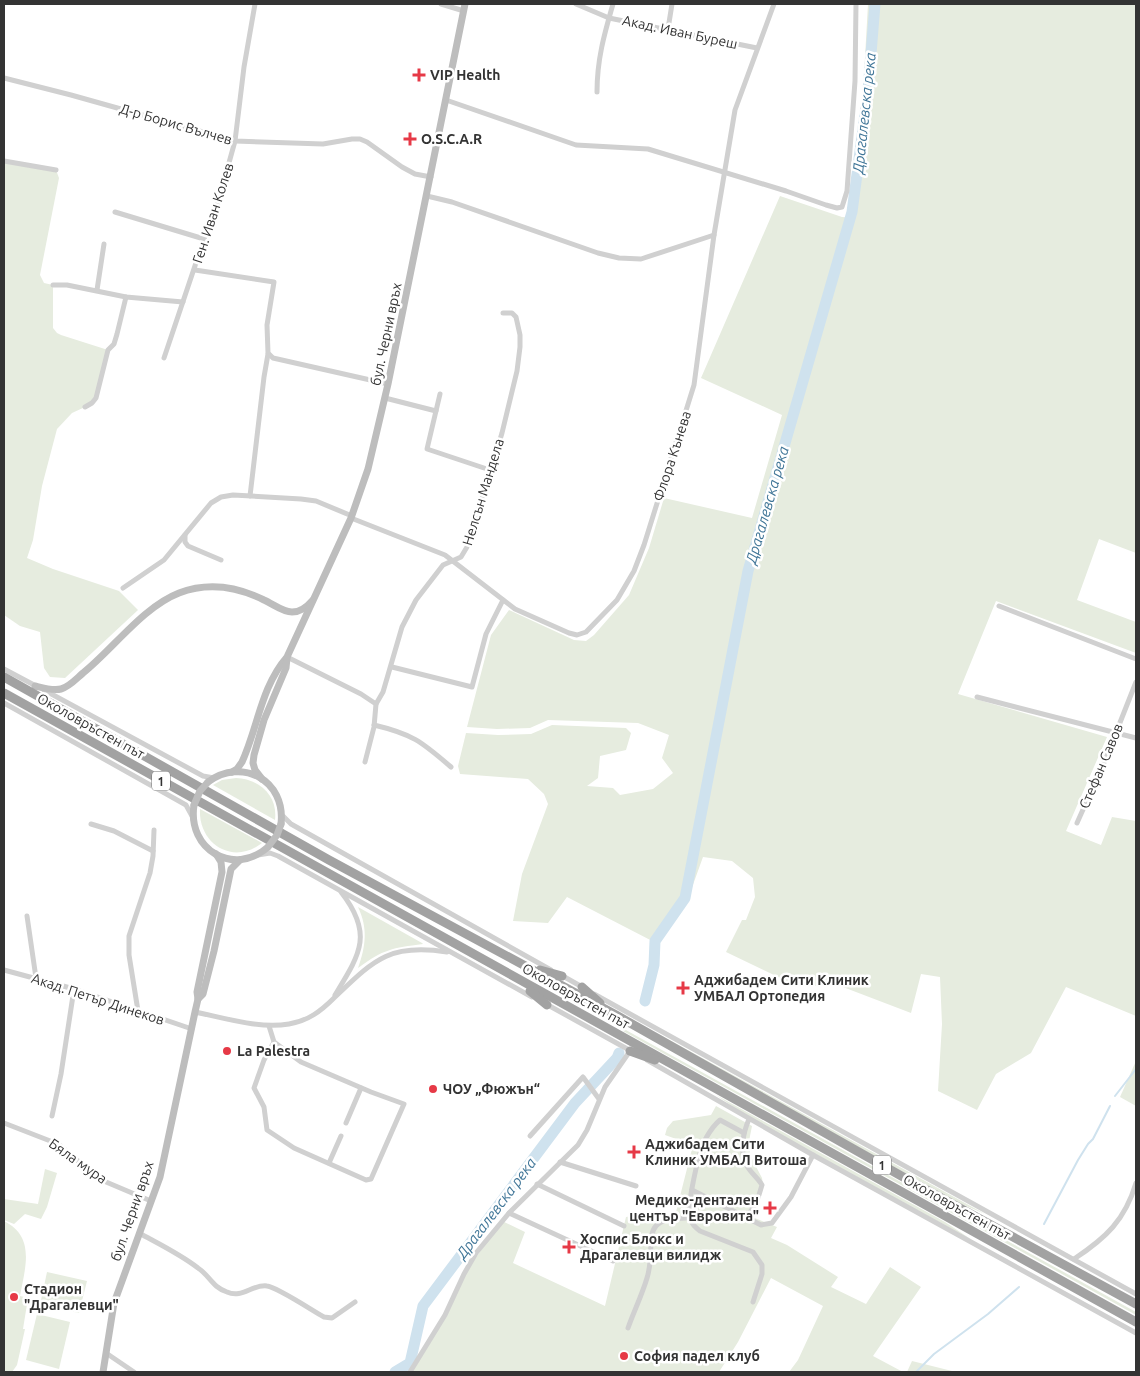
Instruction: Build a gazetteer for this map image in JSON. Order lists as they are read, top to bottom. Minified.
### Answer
{"streets":{"highway":["Околовръстен път","1"],"main road":["бул. Черни връх"],"street":["Акад. Иван Буреш","Д-р Борис Вълчев","Ген. Иван Колев","Флора Кънева","Нелсън Мандела","Стефан Савов","Акад. Петър Динеков","Бяла мура"]},"crossings":[["Акад. Иван Буреш","Флора Кънева"],["Д-р Борис Вълчев","Ген. Иван Колев"],["Д-р Борис Вълчев","бул. Черни връх"],["бул. Черни връх","Флора Кънева"],["бул. Черни връх","Околовръстен път"],["бул. Черни връх","Акад. Петър Динеков"],["бул. Черни връх","Бяла мура"],["Флора Кънева","Нелсън Мандела"]],"water":["Драгалевска река"],"places":{"health":["VIP Health","O.S.C.A.R","Аджибадем Сити Клиник УМБАЛ Ортопедия","Аджибадем Сити Клиник УМБАЛ Витоша","Медико-дентален център \"Евровита\"","Хоспис Блокс и Драгалевци вилидж"],"other":["La Palestra","ЧОУ „Фюжън“","Стадион \"Драгалевци\"","София падел клуб"]}}
